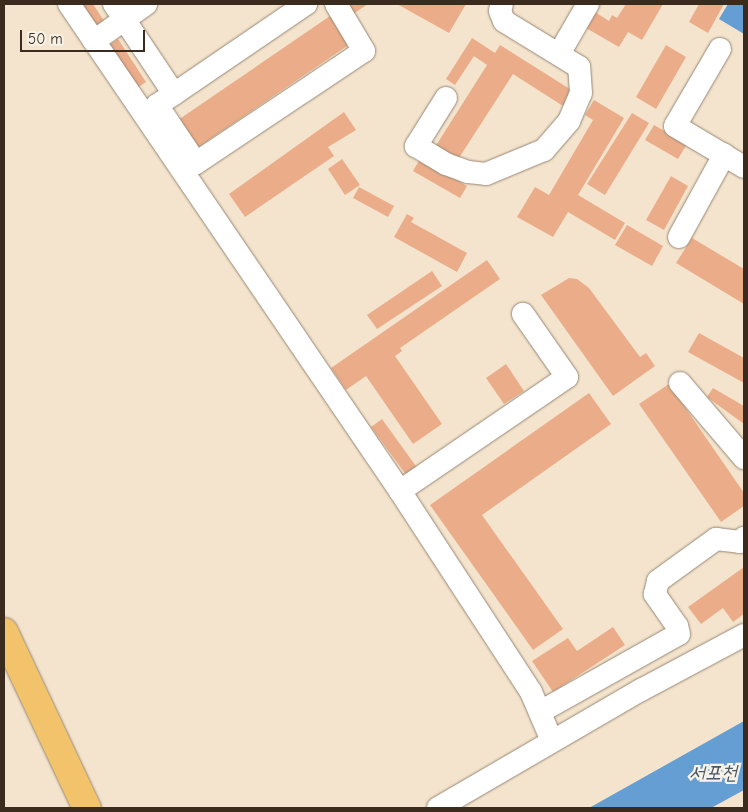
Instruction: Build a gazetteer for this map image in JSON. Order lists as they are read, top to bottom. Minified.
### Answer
{"water":["서포천"],"scale_bar":"50 m"}
